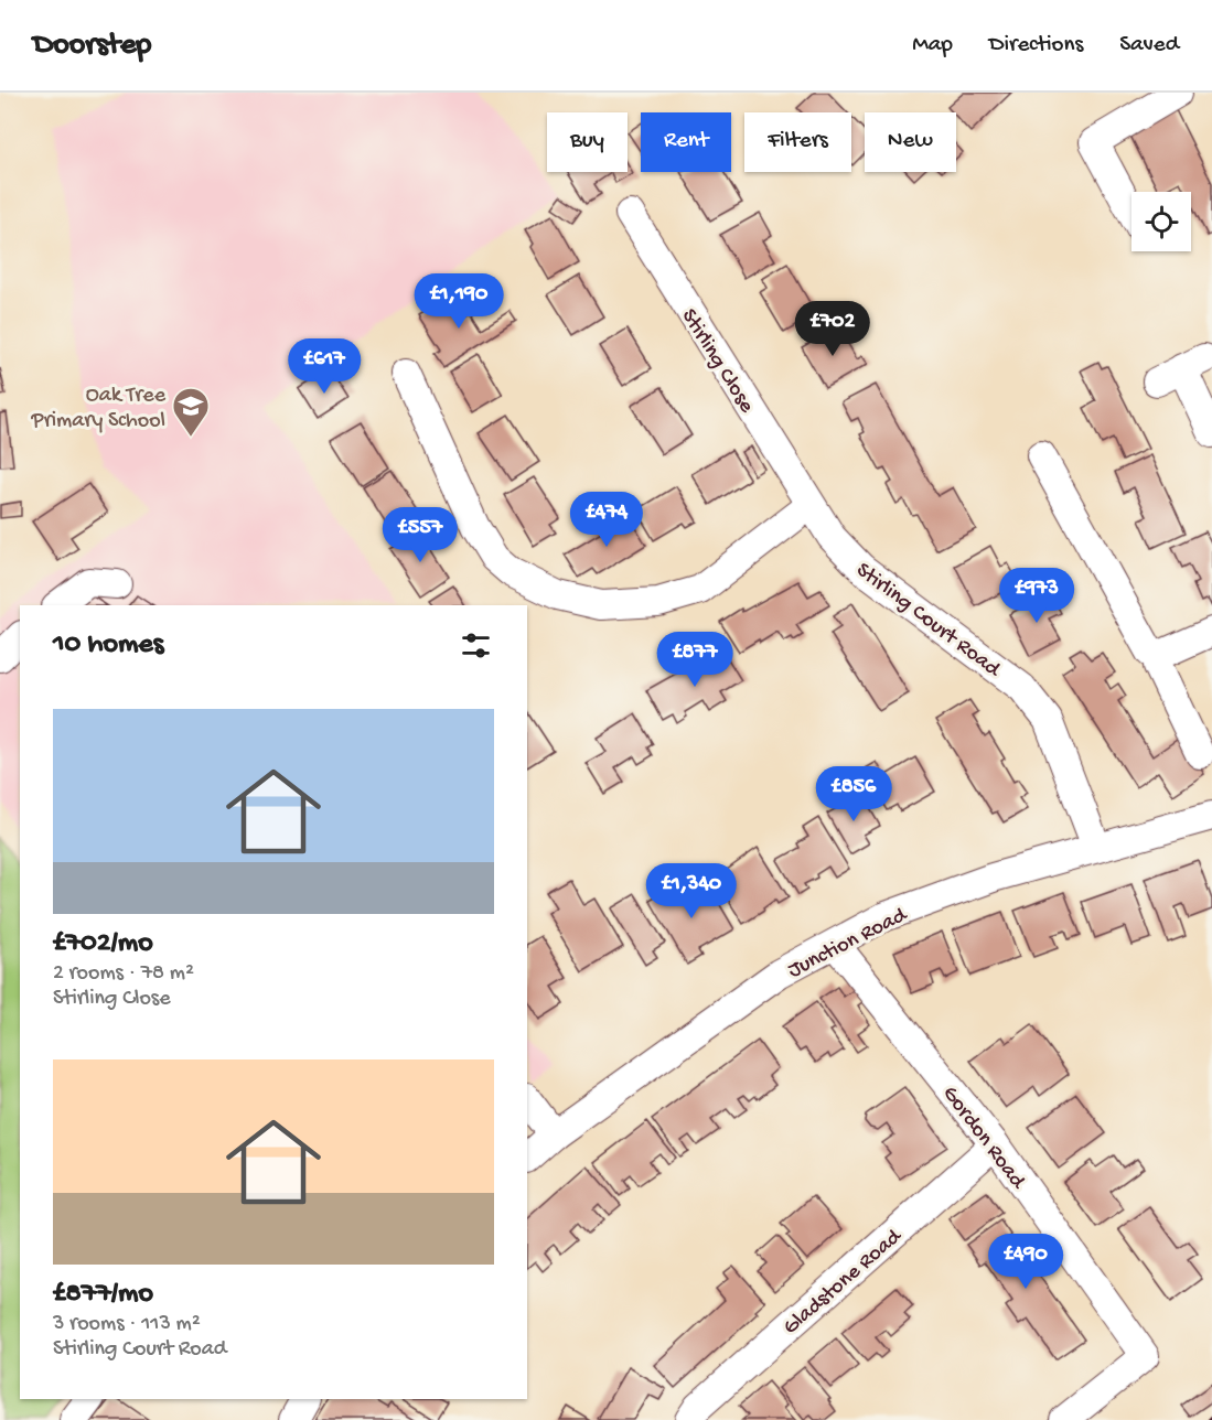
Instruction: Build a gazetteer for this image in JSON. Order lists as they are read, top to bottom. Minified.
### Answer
{"streets":{"street":["Stirling Close","Stirling Court Road","Junction Road","Gordon Road","Gladstone Road"]},"crossings":[["Stirling Close","Stirling Court Road"],["Stirling Court Road","Junction Road"],["Junction Road","Gordon Road"],["Gordon Road","Gladstone Road"]],"places":{"school or university":["Oak Tree Primary School"]},"page":{"header":"Doorstep","nav":["Map","Directions","Saved"],"chip":["Buy","Rent","Filters","New"],"price":["£1,190","£702","£617","£474","£557","£973","£877","£856","£1,340","£490"],"heading":"10 homes","list":[{"name":"£702/mo","note":"2 rooms · 78 m² · Stirling Close"},{"name":"£877/mo","note":"3 rooms · 113 m² · Stirling Court Road"}]}}
